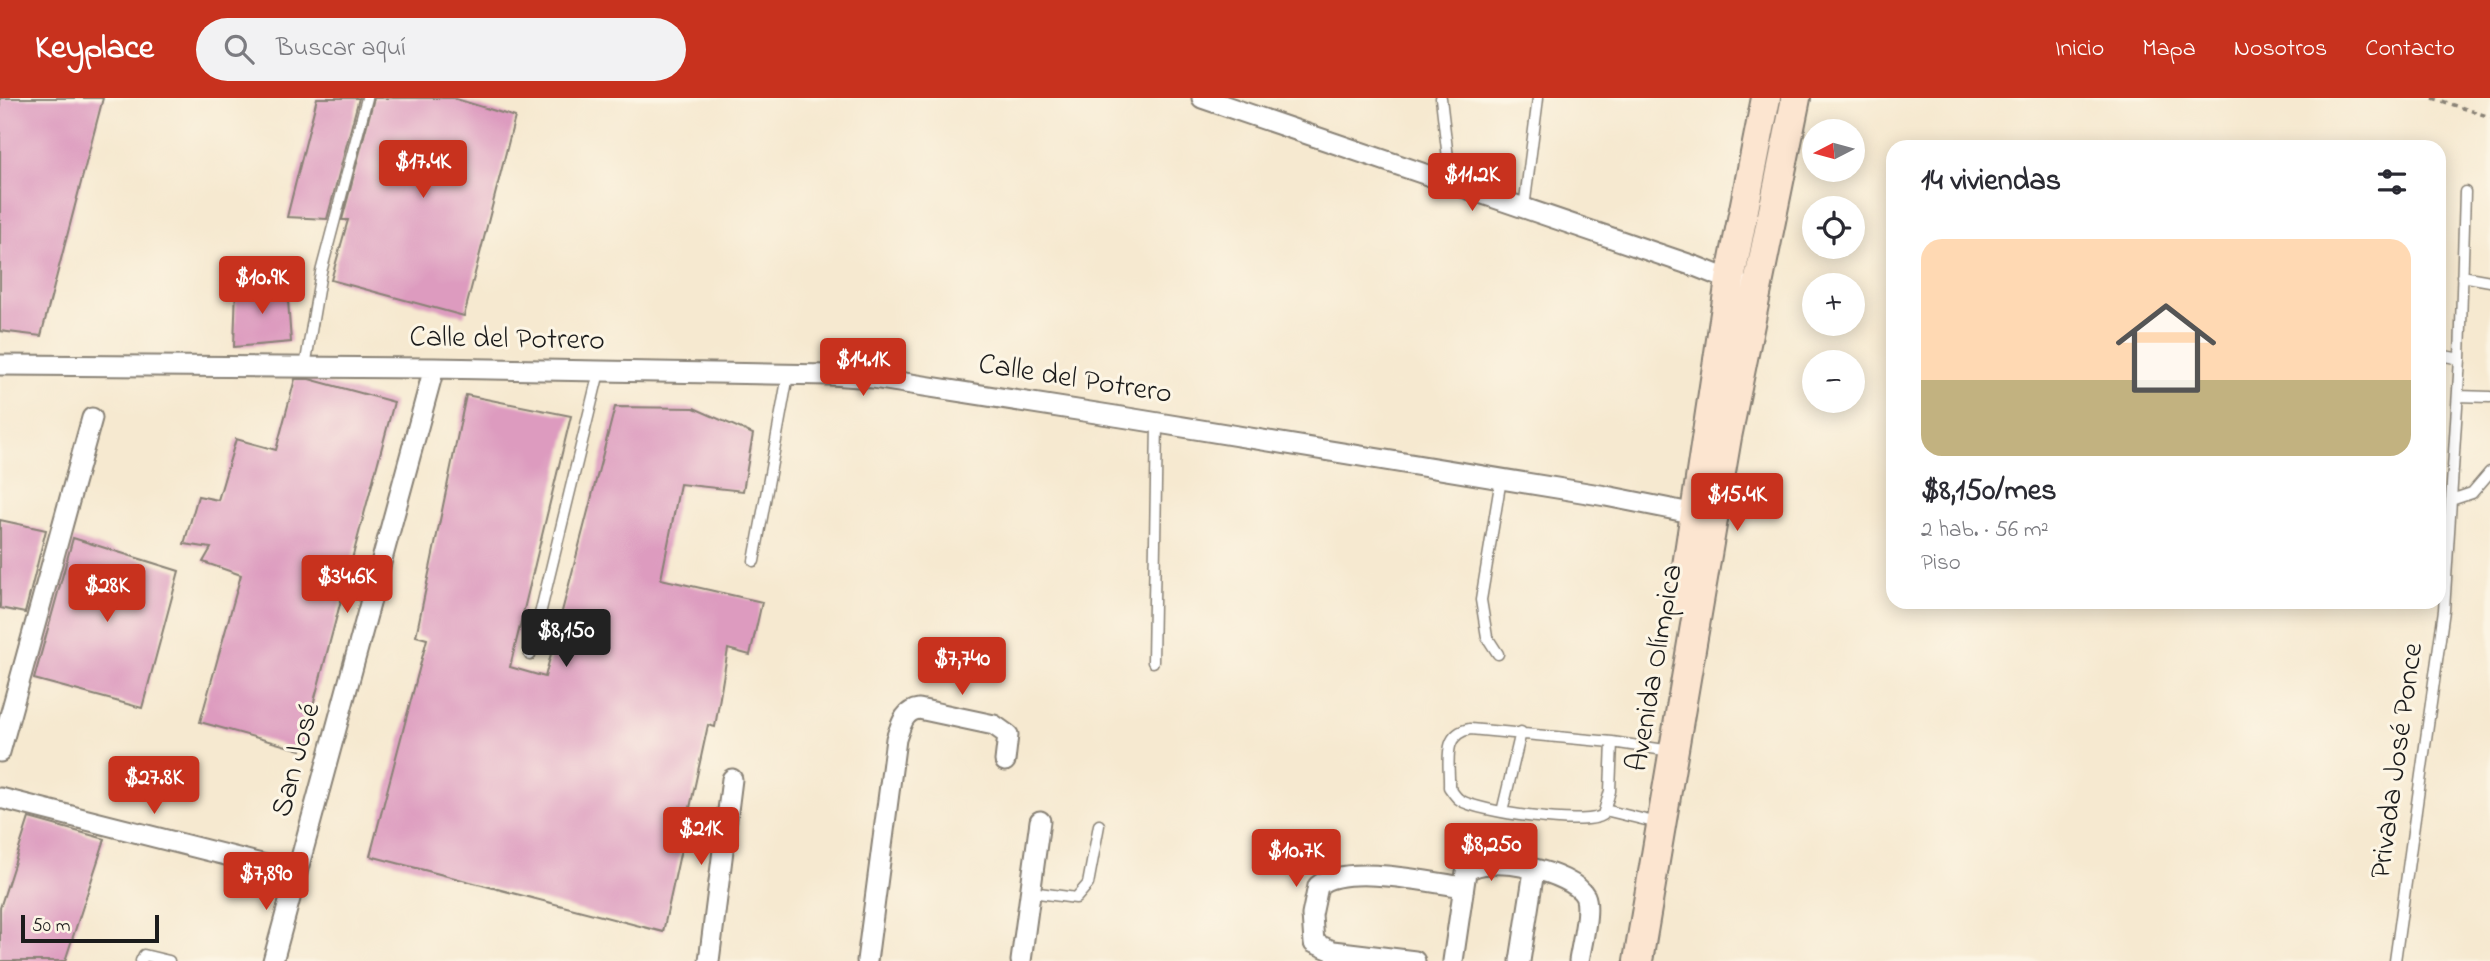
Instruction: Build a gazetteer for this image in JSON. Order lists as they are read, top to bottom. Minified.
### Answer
{"streets":{"street":["Calle del Potrero","Avenida Olímpica","San José"],"lane":["Privada José Ponce"]},"crossings":[["Calle del Potrero","Avenida Olímpica"],["Calle del Potrero","San José"]],"scale_bar":"50 m","north":"left","page":{"header":"Keyplace","search":"Buscar aquí","nav":["Inicio","Mapa","Nosotros","Contacto"],"map_buttons":["+","−"],"price":["$17.4K","$11.2K","$10.9K","$14.1K","$15.4K","$34.6K","$28K","$8,150","$7,740","$27.8K","$21K","$8,250","$10.7K","$7,890"],"heading":"14 viviendas","list":[{"name":"$8,150/mes","note":"2 hab. · 56 m² · Piso"}],"scale":"50 m"}}
